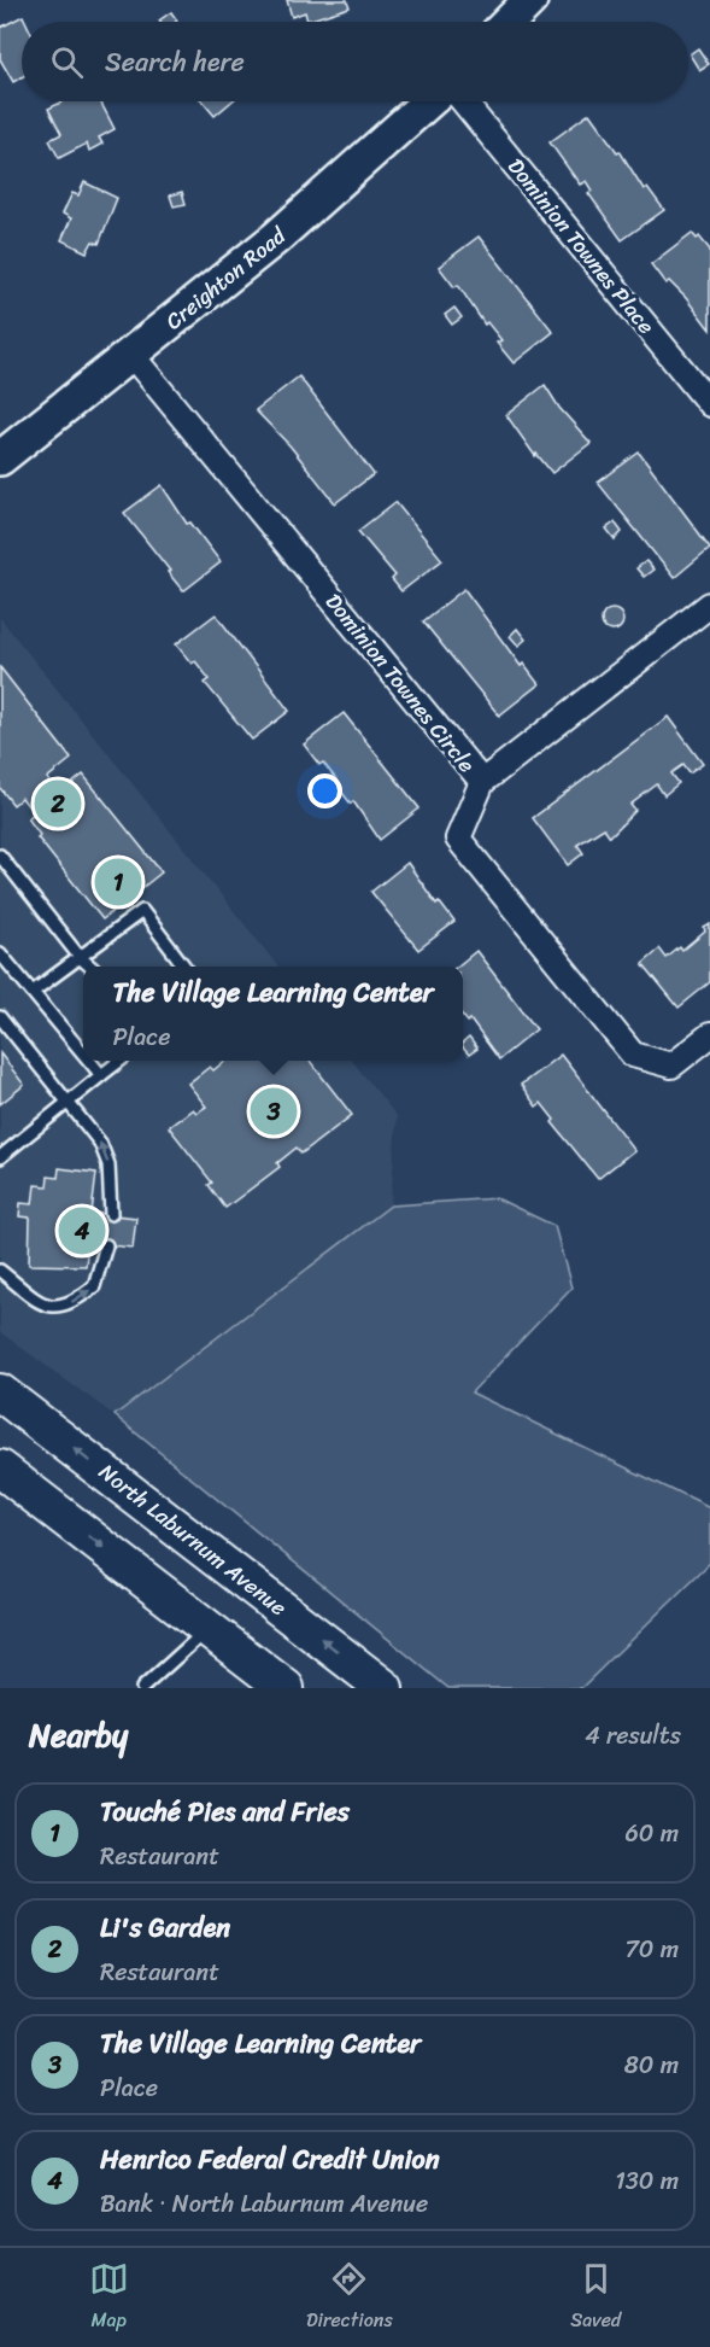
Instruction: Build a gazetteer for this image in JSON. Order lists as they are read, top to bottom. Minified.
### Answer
{"streets":{"main road":["Creighton Road","North Laburnum Avenue"],"street":["Dominion Townes Place","Dominion Townes Circle"]},"crossings":[["Creighton Road","Dominion Townes Circle"]],"page":{"search":"Search here","pins":["2","1","3","4"],"popup":["The Village Learning Center","Place"],"heading":["Nearby","4 results"],"list":[{"mark":"1","name":"Touché Pies and Fries","note":"Restaurant","value":"60 m"},{"mark":"2","name":"Li's Garden","note":"Restaurant","value":"70 m"},{"mark":"3","name":"The Village Learning Center","note":"Place","value":"80 m"},{"mark":"4","name":"Henrico Federal Credit Union","note":"Bank · North Laburnum Avenue","value":"130 m"}],"nav":["Map","Directions","Saved"]}}
